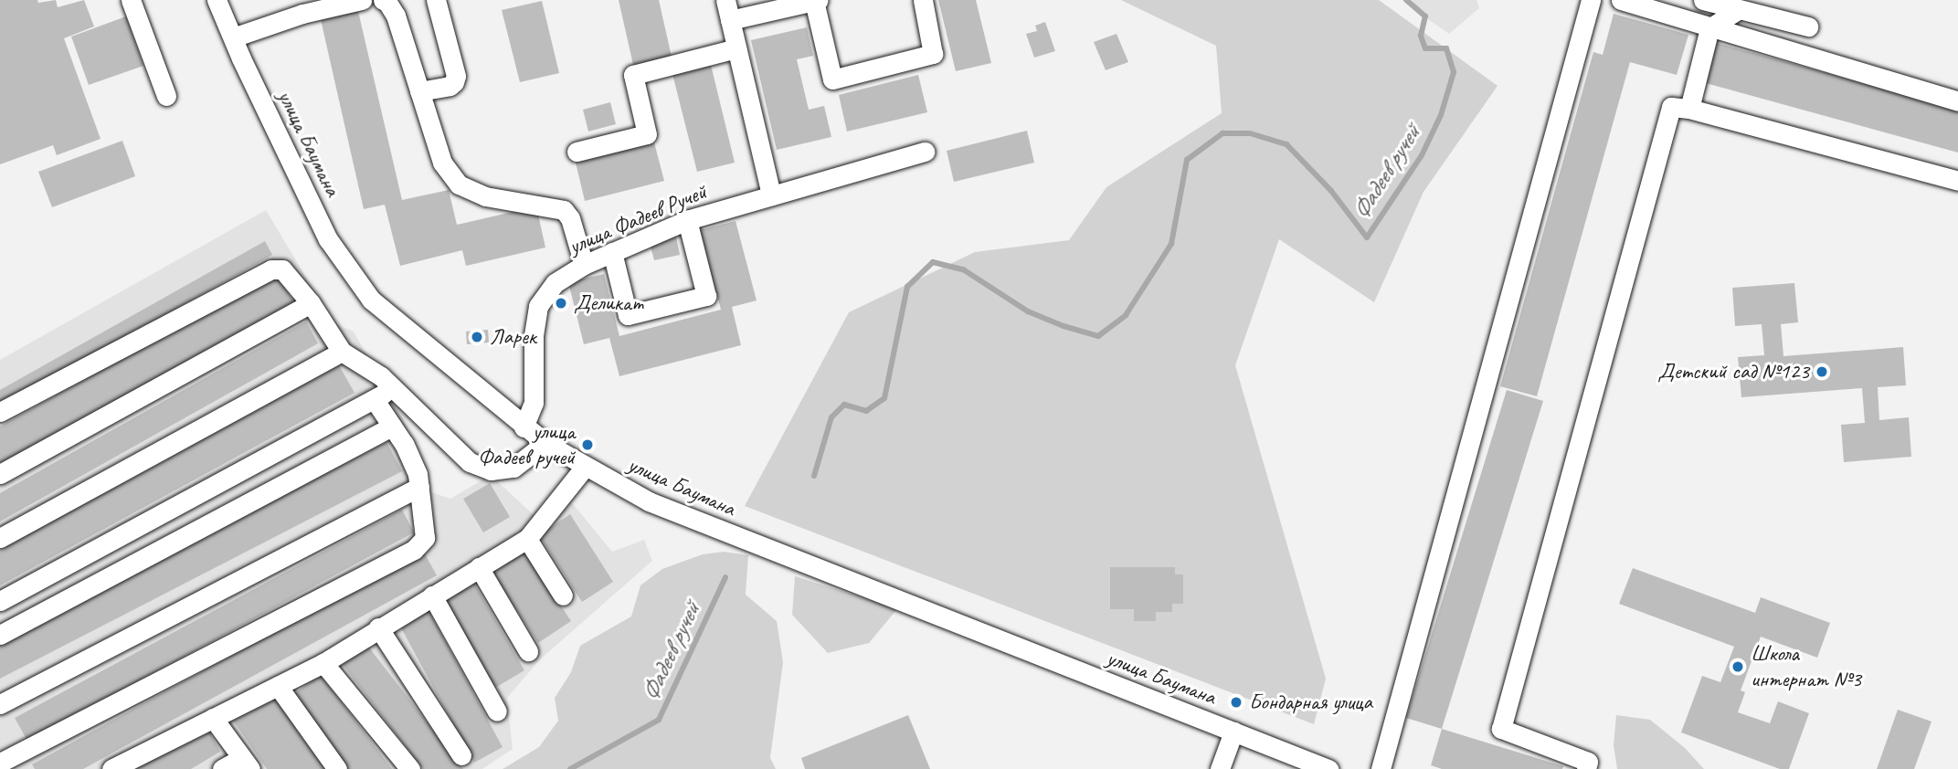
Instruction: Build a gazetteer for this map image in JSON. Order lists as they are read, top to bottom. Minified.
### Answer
{"streets":{"street":["улица Баумана","улица Фадеев Ручей"]},"crossings":[["улица Баумана","улица Фадеев Ручей"]],"water":["Фадеев ручей"],"places":["Деликат","Ларек","Детский сад №123","улица Фадеев ручей","Школа интернат №3","Бондарная улица"]}
